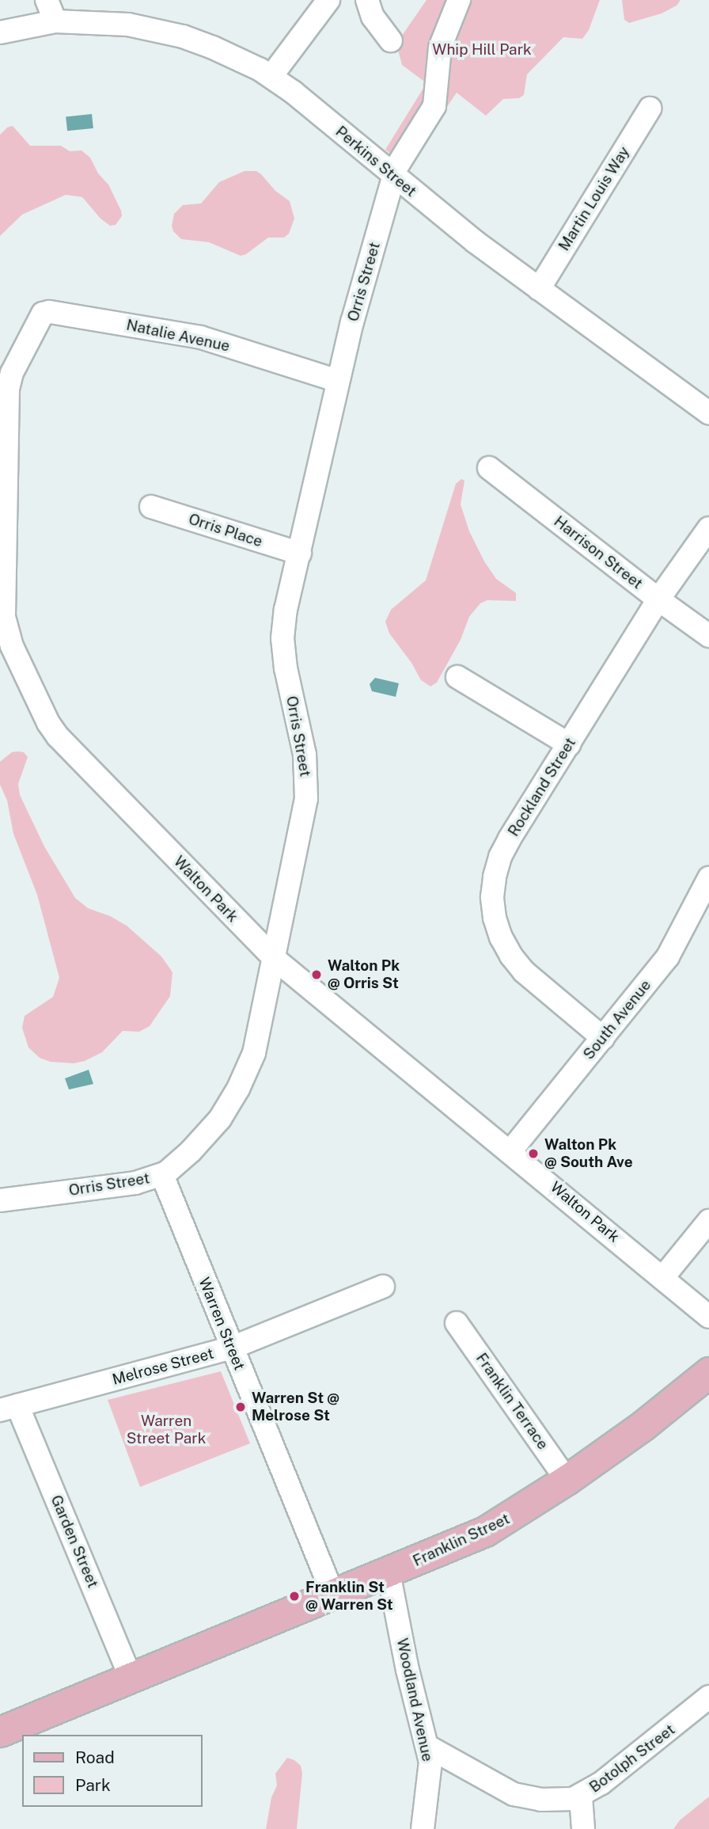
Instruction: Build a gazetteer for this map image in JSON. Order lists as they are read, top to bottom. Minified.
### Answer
{"streets":{"main road":["Franklin Street"],"street":["Perkins Street","Martin Louis Way","Orris Street","Natalie Avenue","Orris Place","Harrison Street","Rockland Street","Walton Park","South Avenue","Warren Street","Melrose Street","Franklin Terrace","Garden Street","Woodland Avenue","Botolph Street"]},"crossings":[["Perkins Street","Martin Louis Way"],["Perkins Street","Orris Street"],["Orris Street","Natalie Avenue"],["Orris Street","Orris Place"],["Orris Street","Walton Park"],["Orris Street","Warren Street"],["Natalie Avenue","Walton Park"],["Harrison Street","Rockland Street"],["Rockland Street","South Avenue"],["Walton Park","South Avenue"],["Warren Street","Melrose Street"],["Warren Street","Franklin Street"],["Melrose Street","Garden Street"],["Franklin Terrace","Franklin Street"],["Franklin Street","Garden Street"],["Franklin Street","Woodland Avenue"],["Woodland Avenue","Botolph Street"]],"parks":["Whip Hill Park","Warren Street Park"],"places":["Walton Pk @ Orris St","Walton Pk @ South Ave","Warren St @ Melrose St","Franklin St @ Warren St"],"legend":["Road","Park"]}
